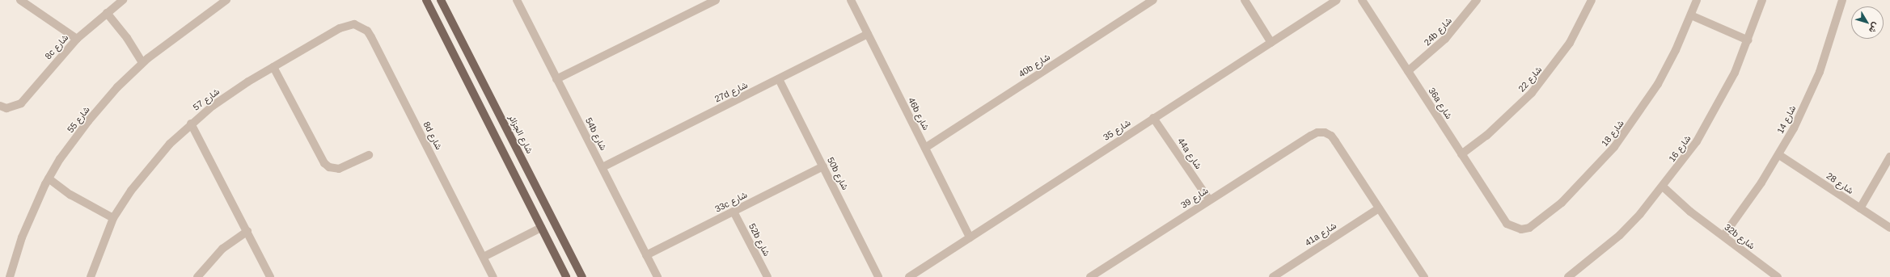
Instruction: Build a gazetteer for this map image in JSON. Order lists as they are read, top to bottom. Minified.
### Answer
{"streets":{"main road":["شارع الجزائر"],"street":["24b شارع","8c شارع","40b شارع","شارع 22","27d شارع","شارع 57","36a شارع","46b شارع","شارع 55","شارع 14","شارع 35","شارع 18","54b شارع","8d شارع","شارع 16","44a شارع","50b شارع","شارع 28","شارع 39","33c شارع","41a شارع","32b شارع","52b شارع"]},"crossings":[["24b شارع","36a شارع"],["40b شارع","46b شارع"],["شارع 22","36a شارع"],["27d شارع","46b شارع"],["27d شارع","54b شارع"],["27d شارع","50b شارع"],["شارع 57","8d شارع"],["36a شارع","شارع 18"],["46b شارع","شارع 35"],["شارع 14","شارع 28"],["شارع 14","32b شارع"],["شارع 35","44a شارع"],["54b شارع","33c شارع"],["شارع 16","32b شارع"],["44a شارع","شارع 39"],["50b شارع","33c شارع"],["شارع 39","41a شارع"],["33c شارع","52b شارع"]],"north":"bottom right"}
